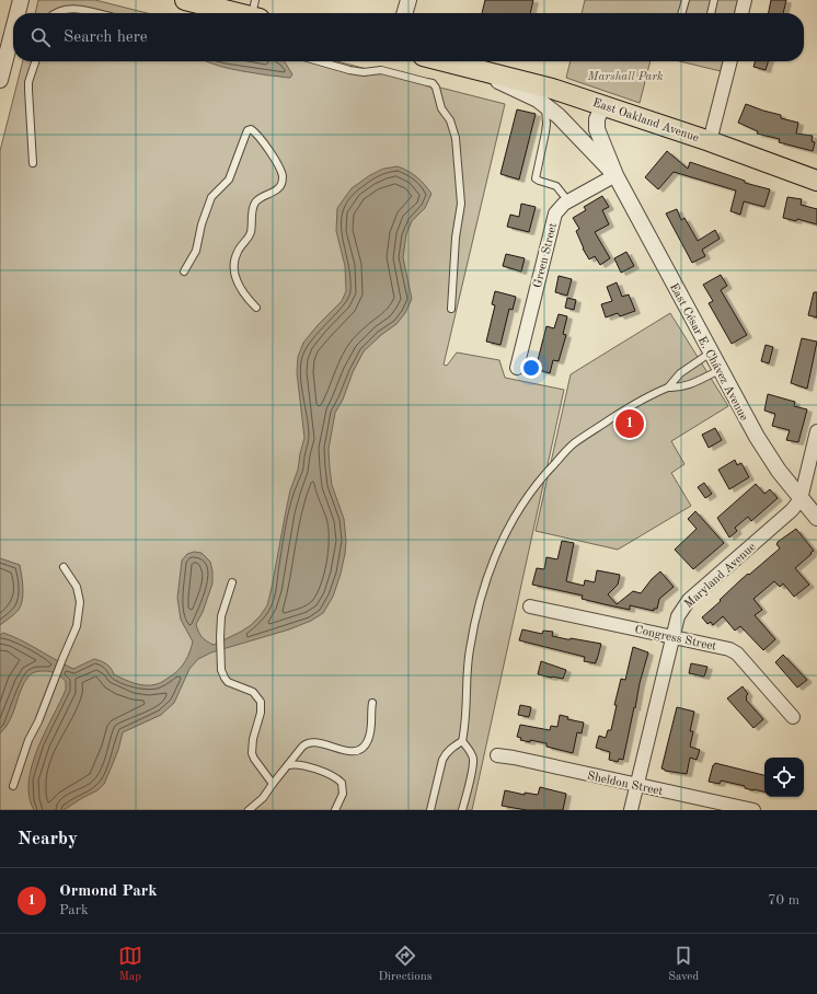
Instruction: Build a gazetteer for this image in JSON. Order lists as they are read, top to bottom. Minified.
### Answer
{"streets":{"main road":["East Oakland Avenue"],"street":["Green Street","East César E. Chávez Avenue","Maryland Avenue","Congress Street","Sheldon Street"]},"crossings":[["East Oakland Avenue","East César E. Chávez Avenue"],["Green Street","East César E. Chávez Avenue"],["East César E. Chávez Avenue","Maryland Avenue"],["Maryland Avenue","Congress Street"],["Maryland Avenue","Sheldon Street"]],"parks":["Marshall Park"],"page":{"search":"Search here","pins":"1","heading":"Nearby","list":[{"mark":"1","name":"Ormond Park","note":"Park","value":"70 m"}],"nav":["Map","Directions","Saved"]}}
